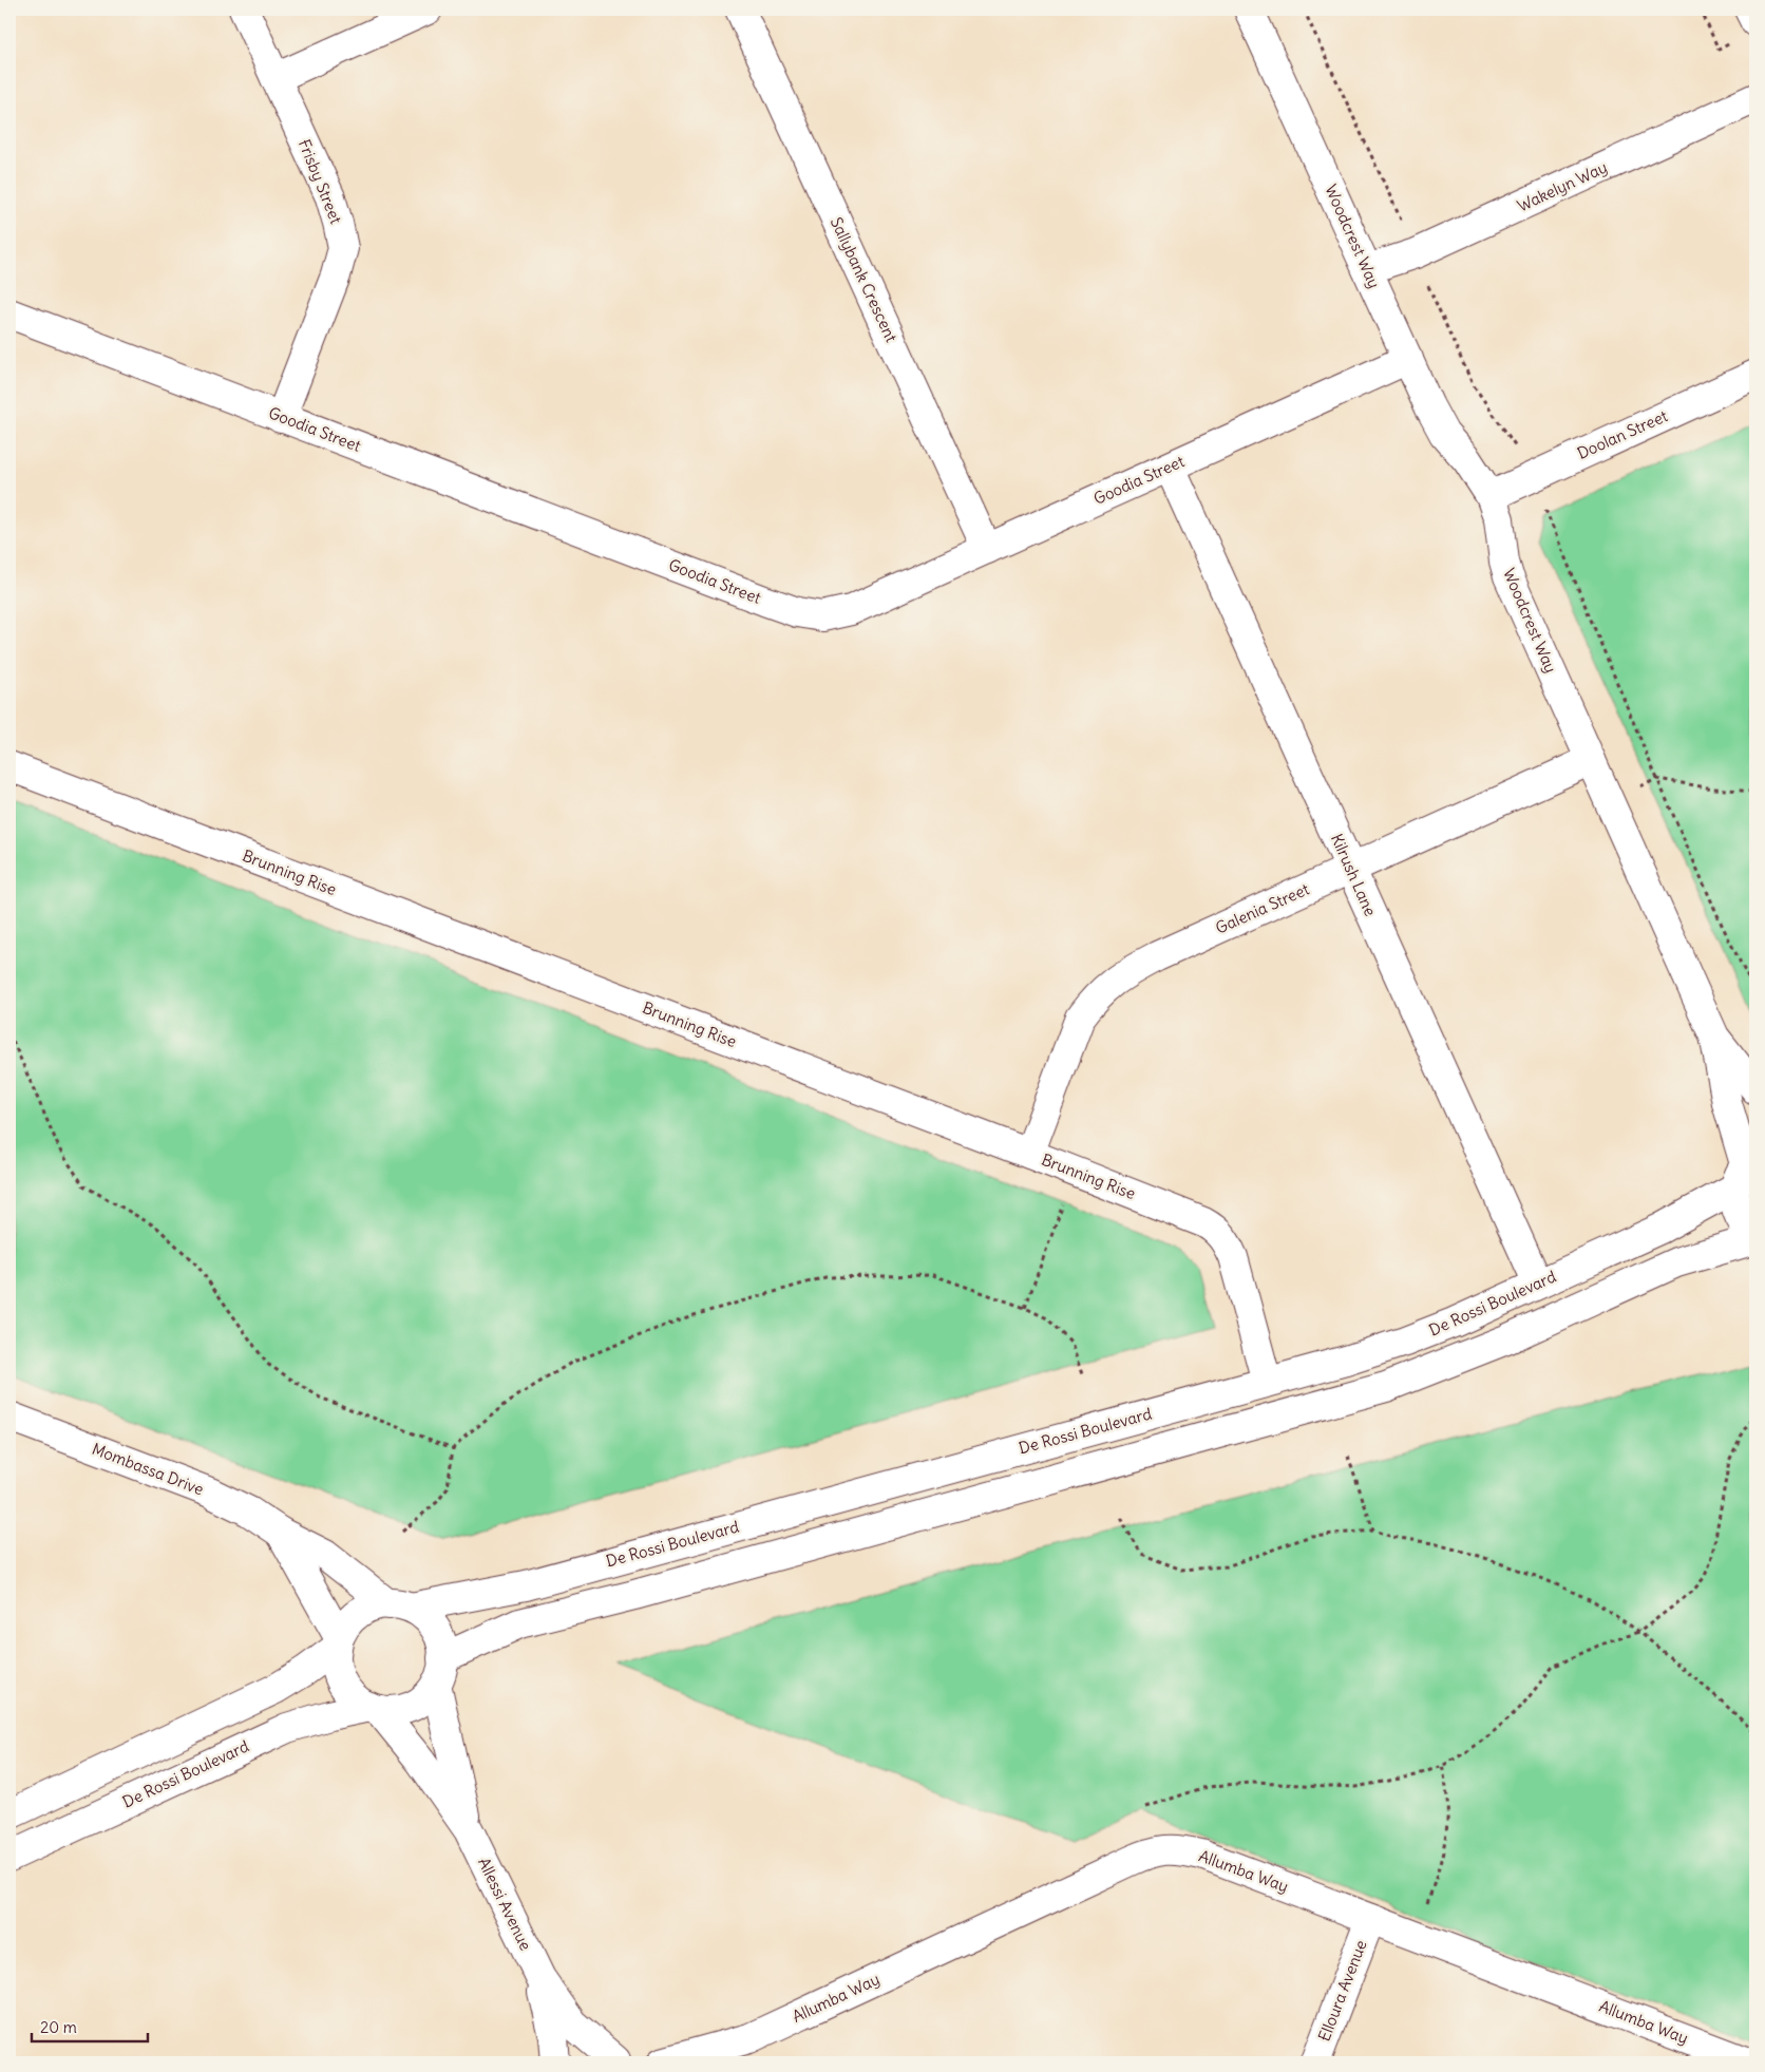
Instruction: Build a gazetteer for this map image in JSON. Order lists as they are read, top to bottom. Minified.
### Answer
{"streets":{"street":["Frisby Street","Wakelyn Way","Woodcrest Way","Sallybank Crescent","Goodia Street","Doolan Street","Brunning Rise","Kilrush Lane","Galenia Street","De Rossi Boulevard","Mombassa Drive","Allumba Way","Allessi Avenue","Elloura Avenue"]},"crossings":[["Frisby Street","Goodia Street"],["Wakelyn Way","Woodcrest Way"],["Woodcrest Way","Goodia Street"],["Woodcrest Way","Doolan Street"],["Woodcrest Way","Galenia Street"],["Woodcrest Way","De Rossi Boulevard"],["Sallybank Crescent","Goodia Street"],["Goodia Street","Kilrush Lane"],["Brunning Rise","Galenia Street"],["Brunning Rise","De Rossi Boulevard"],["Kilrush Lane","Galenia Street"],["Kilrush Lane","De Rossi Boulevard"],["De Rossi Boulevard","Mombassa Drive"],["De Rossi Boulevard","Allessi Avenue"],["Mombassa Drive","Allessi Avenue"],["Allumba Way","Elloura Avenue"]],"scale_bar":"20 m"}
